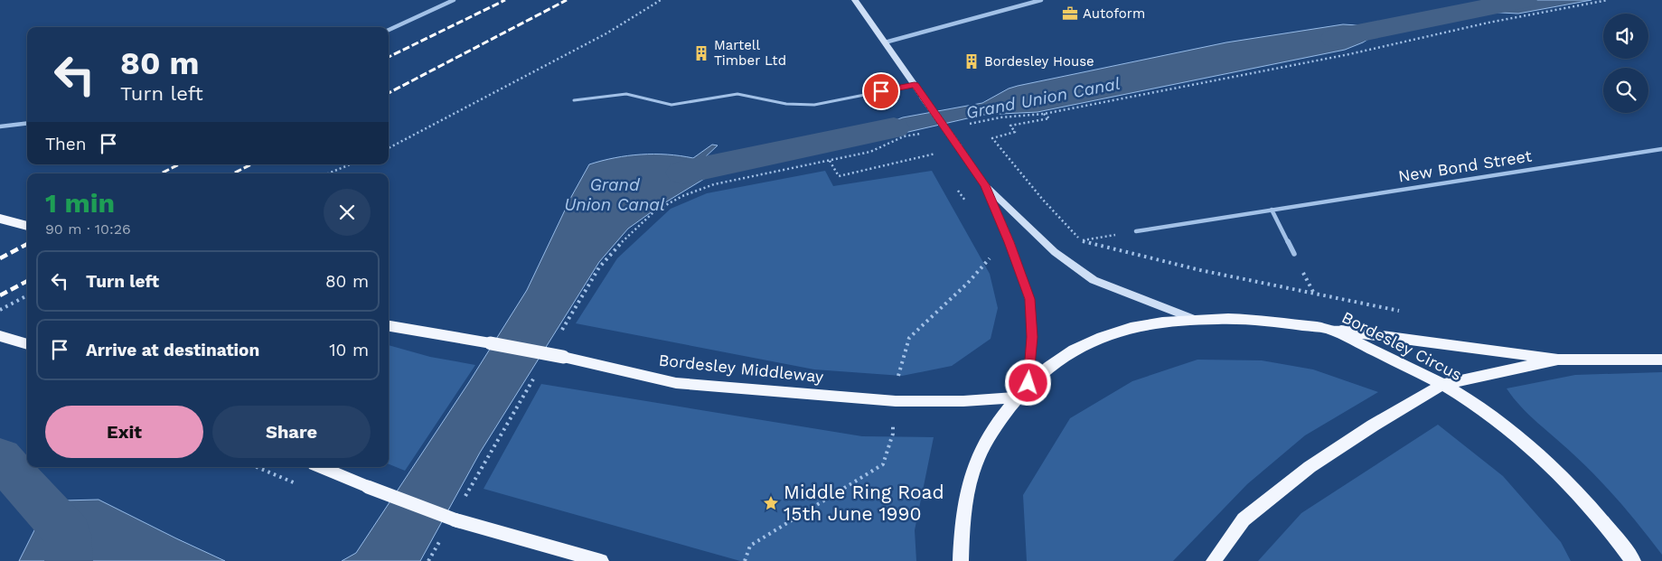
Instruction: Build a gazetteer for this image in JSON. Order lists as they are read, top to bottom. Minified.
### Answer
{"streets":{"highway":["Bordesley Circus","Bordesley Middleway"],"street":["New Bond Street"]},"crossings":[["Bordesley Circus","Bordesley Middleway"]],"water":["Grand Union Canal"],"places":{"office":["Autoform"],"building":["Martell Timber Ltd","Bordesley House"],"place":["Middle Ring Road 15th June 1990"]},"page":{"turn":["80 m","Turn left"],"then":"Then","heading":["1 min","90 m · 10:26"],"list":[{"name":"Turn left","value":"80 m"},{"name":"Arrive at destination","value":"10 m"}],"buttons":["Exit","Share"]}}
